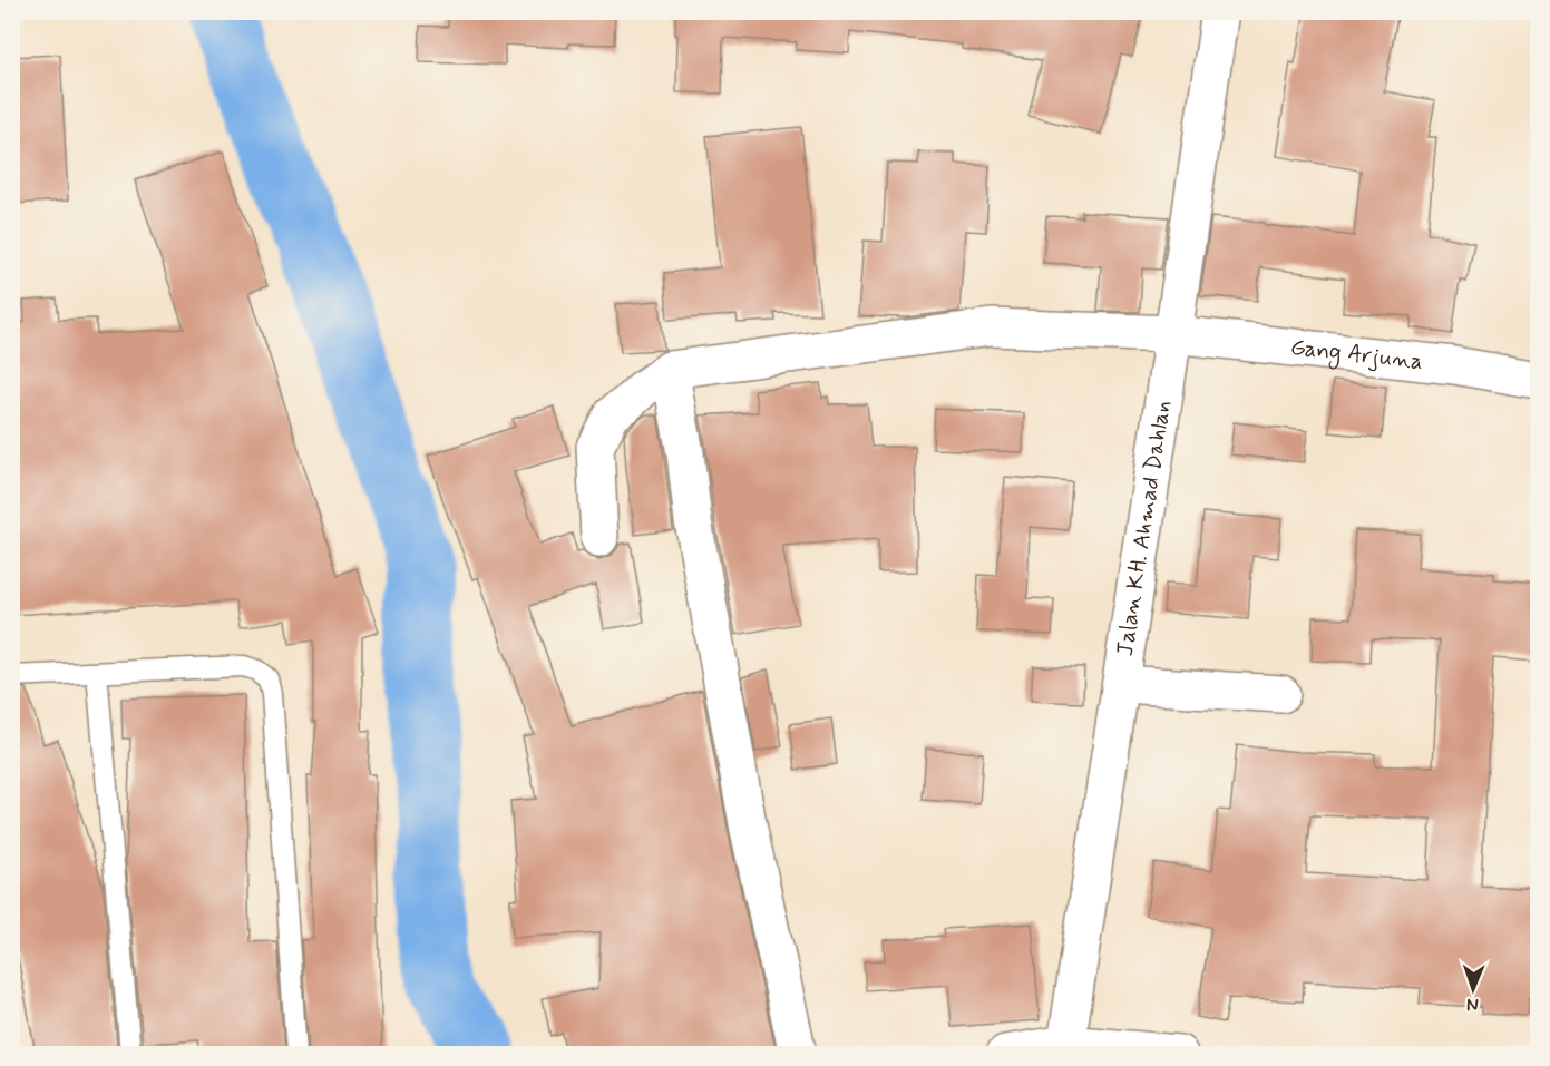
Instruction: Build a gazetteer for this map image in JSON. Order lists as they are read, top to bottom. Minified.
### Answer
{"streets":{"street":["Gang Arjuna","Jalan KH. Ahmad Dahlan"]},"crossings":[["Gang Arjuna","Jalan KH. Ahmad Dahlan"]],"north":"bottom"}
